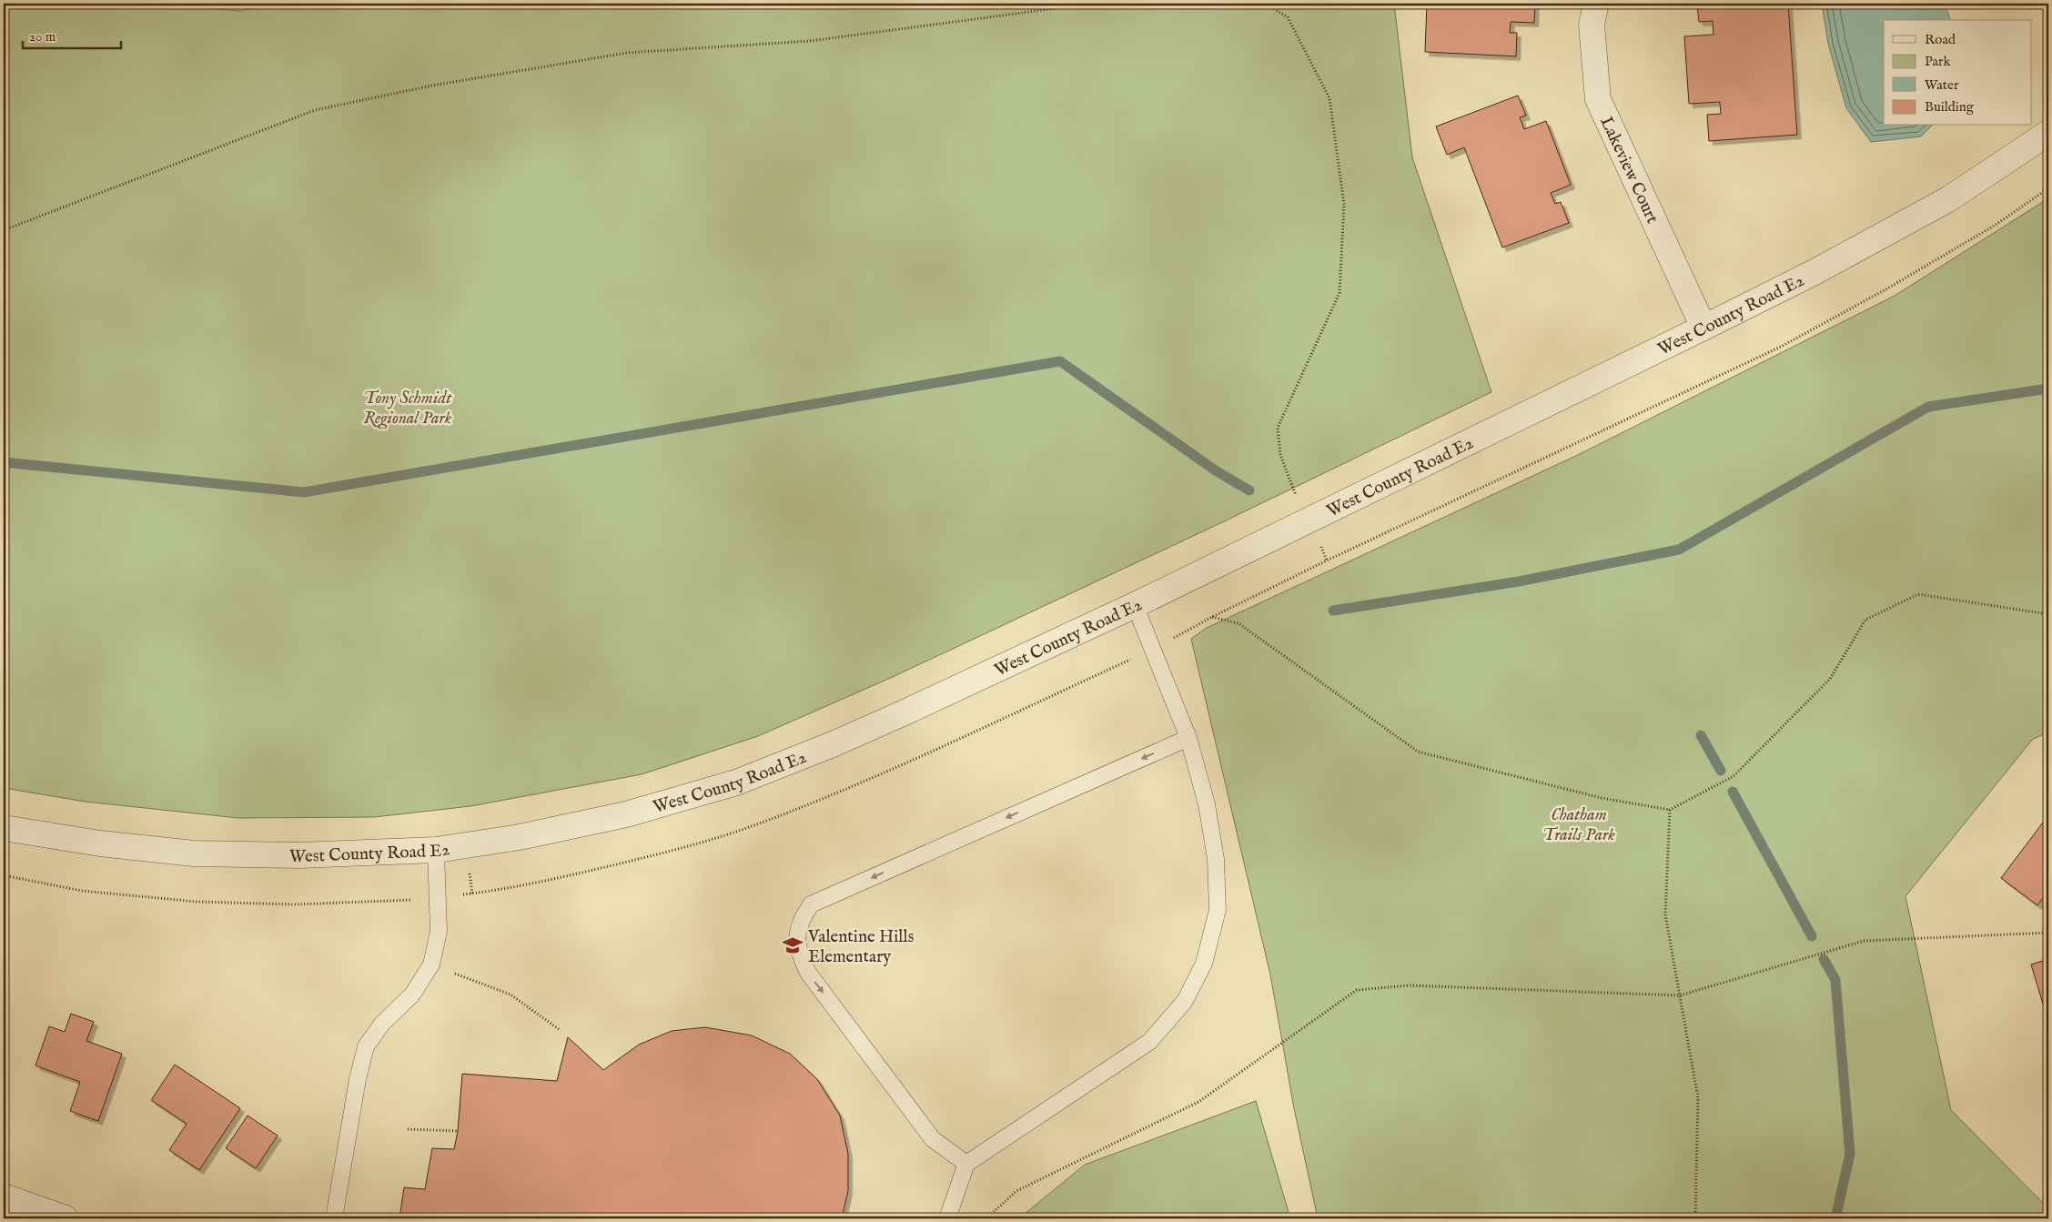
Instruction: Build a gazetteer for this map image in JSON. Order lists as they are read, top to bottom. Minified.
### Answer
{"streets":{"street":["Lakeview Court","West County Road E2"]},"crossings":[["Lakeview Court","West County Road E2"]],"parks":["Tony Schmidt Regional Park","Chatham Trails Park"],"places":{"school or university":["Valentine Hills Elementary"]},"legend":["Road","Park","Water","Building"],"scale_bar":"20 m"}
